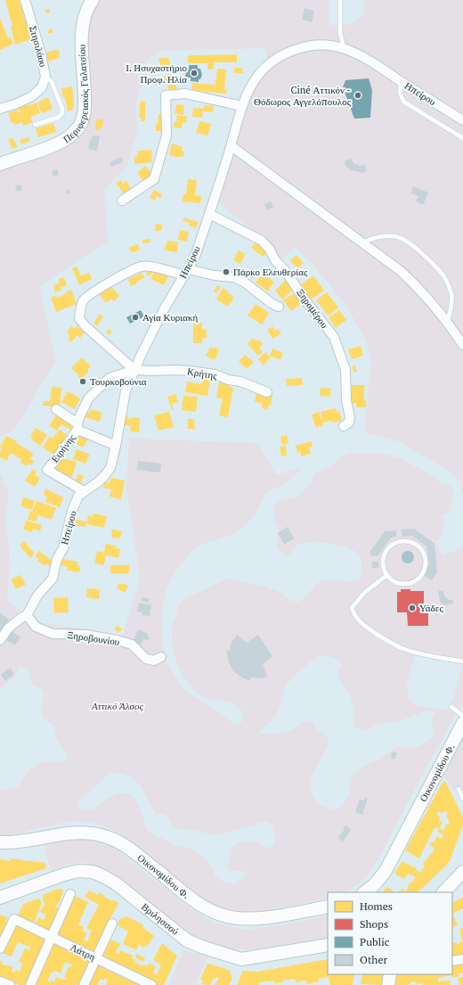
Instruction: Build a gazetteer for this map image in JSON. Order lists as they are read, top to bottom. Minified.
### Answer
{"streets":{"street":["Στησιλάου","Περιφερειακός Γαλατσίου","Ηπείρου","Ξηρομέρου","Κρήτης","Ειρήνης","Ξηροβουνίου","Οικονομίδου Φ.","Βριλησσού","Λάτρη"]},"crossings":[["Ηπείρου","Ξηρομέρου"],["Ηπείρου","Κρήτης"],["Ηπείρου","Ειρήνης"],["Ηπείρου","Ξηροβουνίου"],["Κρήτης","Ειρήνης"]],"parks":["Αττικό Άλσος"],"places":["Ι. Ησυχαστήριο Προφ. Ηλία","Ciné Αττικόν - Θόδωρος Αγγελόπουλος","Πάρκο Ελευθερίας","Αγία Κυριακή","Τουρκοβούνια","Υάδες"],"legend":["Homes","Shops","Public","Other"]}
